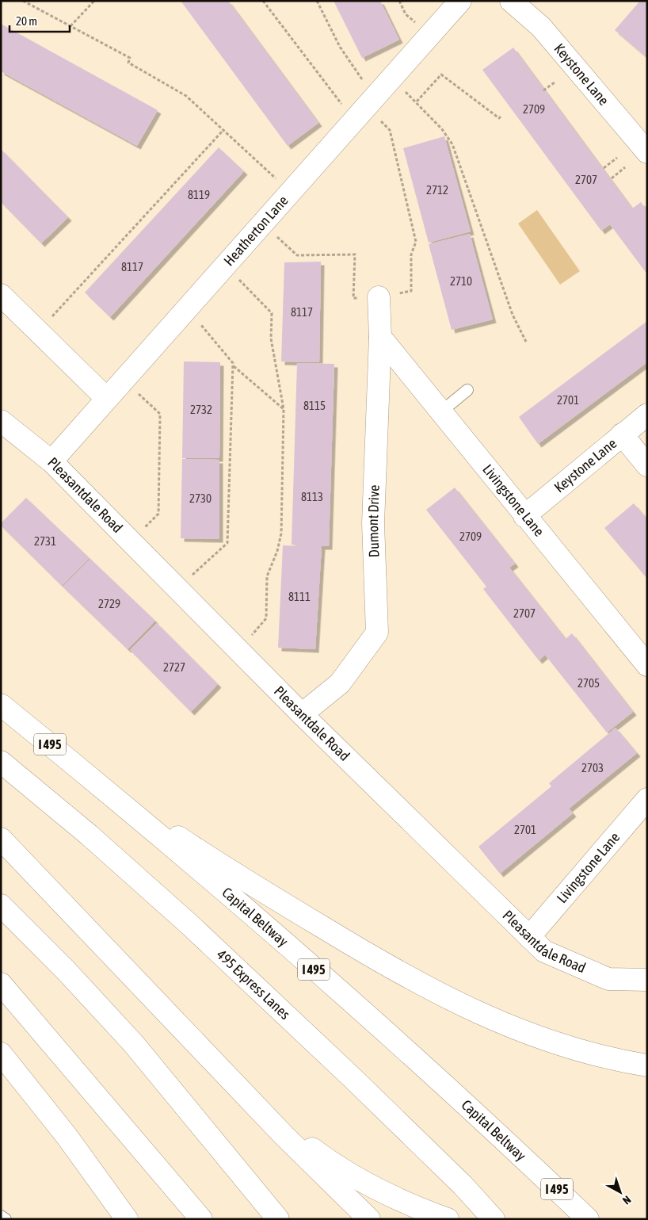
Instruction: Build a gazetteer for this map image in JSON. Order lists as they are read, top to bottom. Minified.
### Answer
{"streets":{"main road":["Keystone Lane","Heatherton Lane","Pleasantdale Road","Livingstone Lane","Dumont Drive","I 495","Capital Beltway","495 Express Lanes"]},"crossings":[["Keystone Lane","Livingstone Lane"],["Heatherton Lane","Pleasantdale Road"],["Pleasantdale Road","Livingstone Lane"],["Pleasantdale Road","Dumont Drive"],["Livingstone Lane","Dumont Drive"]],"house_numbers":["2709","2707","2712","8119","8117","2710","8117","2701","8115","2732","8113","2730","2709","2731","8111","2729","2707","2727","2705","2703","2701"],"scale_bar":"20 m","north":"bottom right"}
